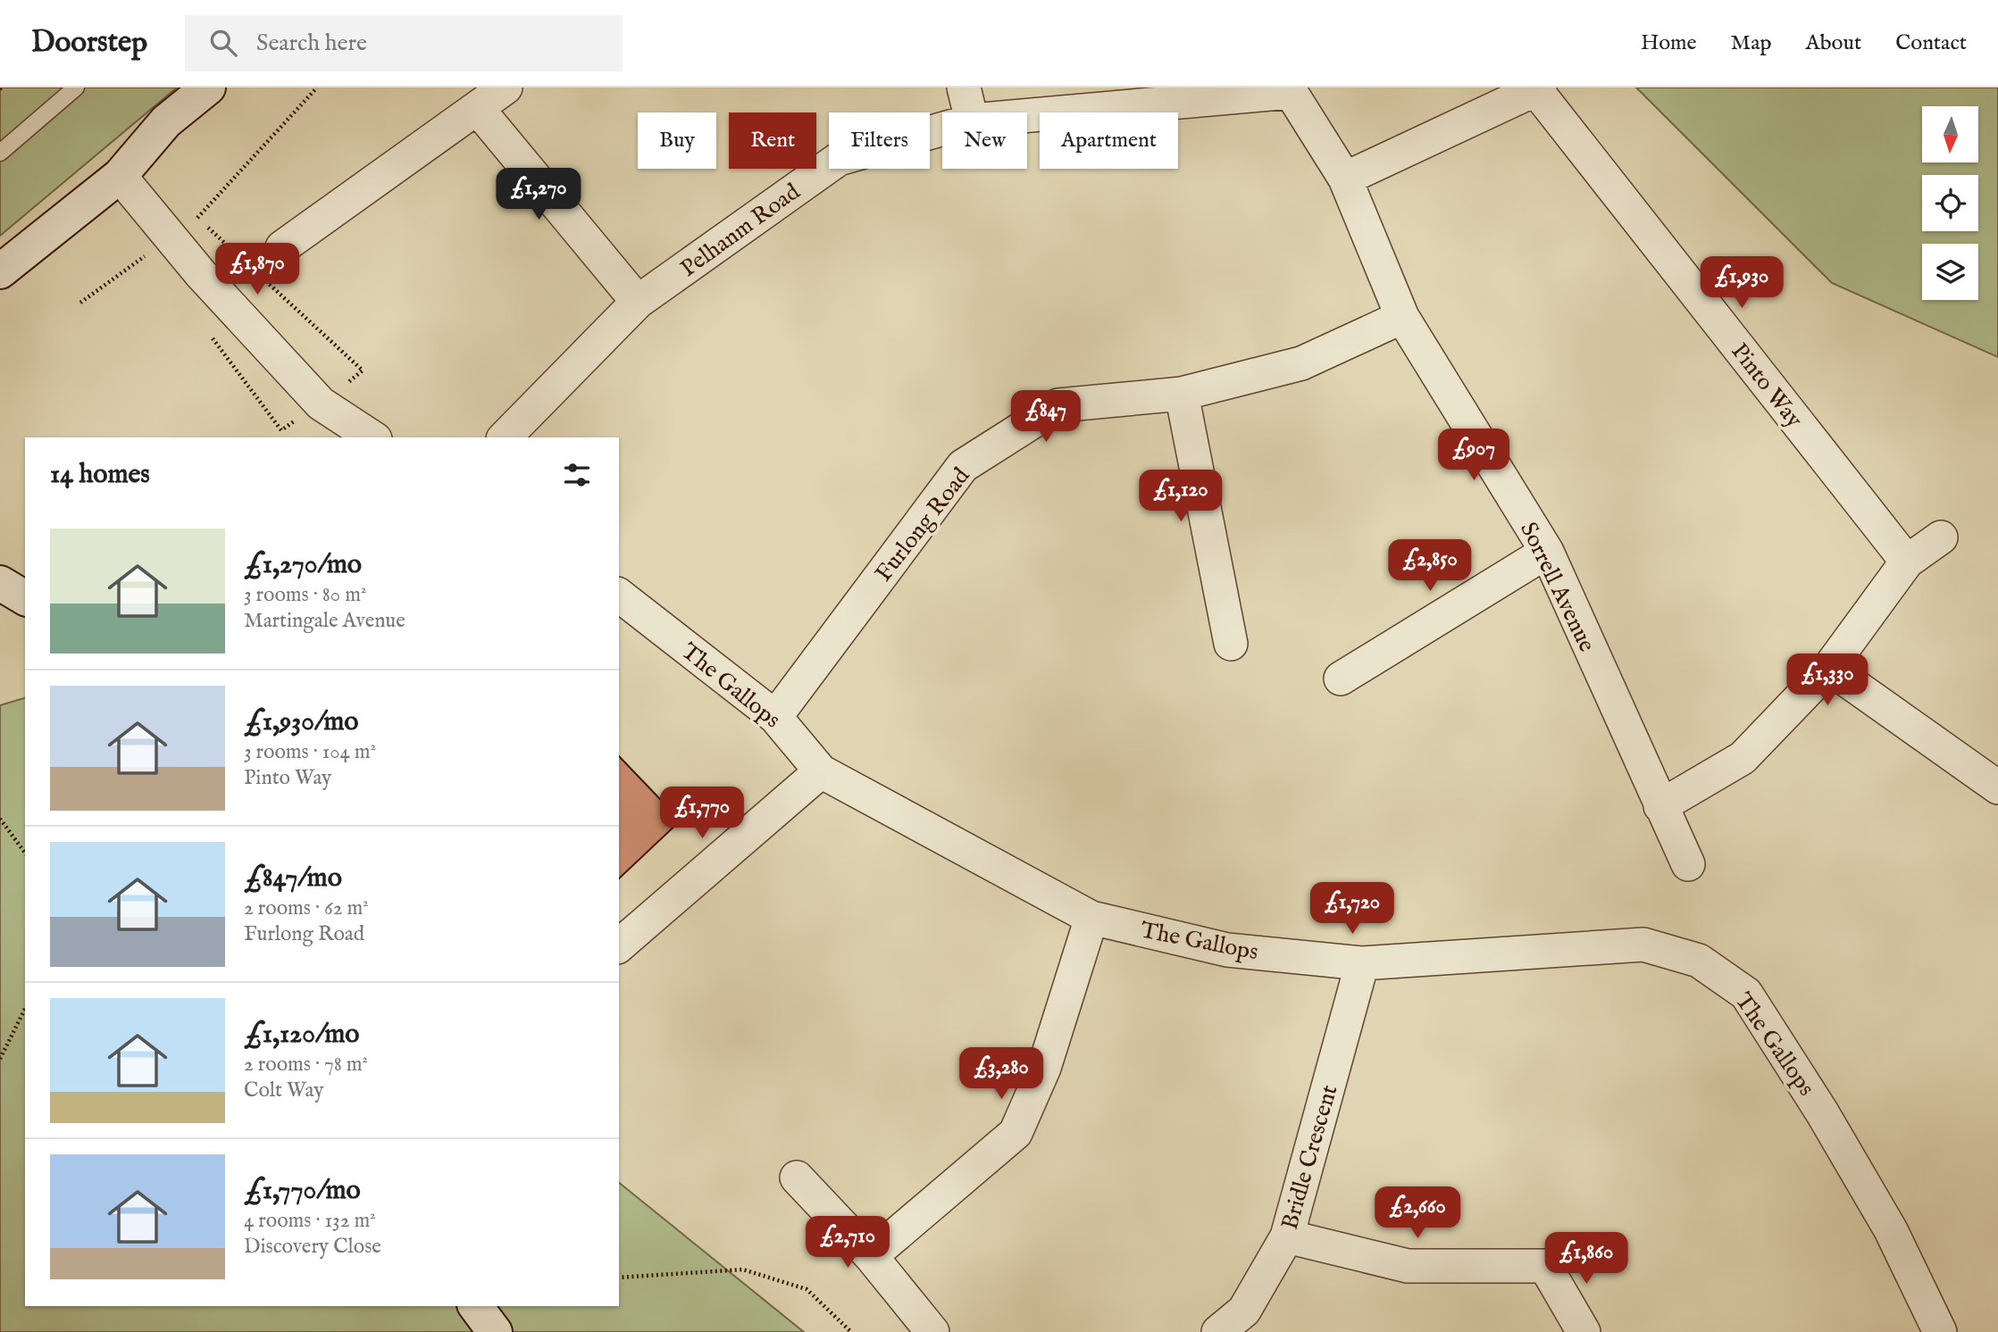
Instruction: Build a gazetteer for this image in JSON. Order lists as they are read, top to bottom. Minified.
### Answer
{"streets":{"street":["Pelhanm Road","Pinto Way","Furlong Road","Sorrell Avenue","The Gallops","Bridle Crescent"]},"crossings":[["Pelhanm Road","Sorrell Avenue"],["Furlong Road","Sorrell Avenue"],["Furlong Road","The Gallops"],["The Gallops","Bridle Crescent"]],"north":"bottom","page":{"header":"Doorstep","search":"Search here","nav":["Home","Map","About","Contact"],"chip":["Buy","Rent","Filters","New","Apartment"],"price":["£1,270","£1,870","£1,930","£847","£907","£1,120","£2,850","£1,330","£1,770","£1,720","£3,280","£2,660","£2,710","£1,860"],"heading":"14 homes","list":[{"name":"£1,270/mo","note":"3 rooms · 80 m² · Martingale Avenue"},{"name":"£1,930/mo","note":"3 rooms · 104 m² · Pinto Way"},{"name":"£847/mo","note":"2 rooms · 62 m² · Furlong Road"},{"name":"£1,120/mo","note":"2 rooms · 78 m² · Colt Way"},{"name":"£1,770/mo","note":"4 rooms · 132 m² · Discovery Close"}]}}
